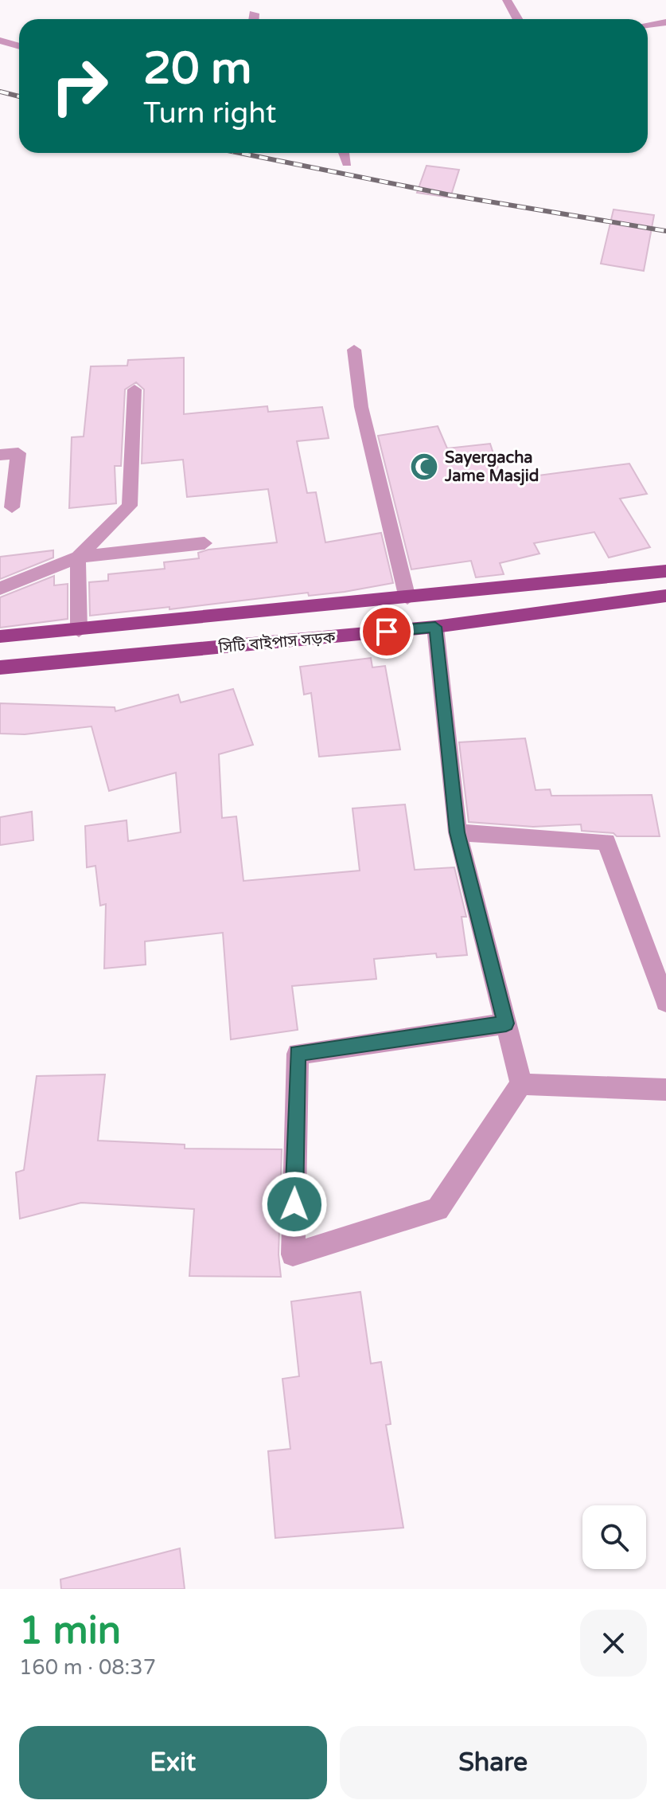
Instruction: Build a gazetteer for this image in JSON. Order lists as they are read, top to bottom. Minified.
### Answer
{"streets":{"main road":["সিটি বাইপাস সড়ক"]},"places":{"mosque":["Sayergacha Jame Masjid"]},"page":{"turn":["20 m","Turn right"],"heading":["1 min","160 m · 08:37"],"buttons":["Exit","Share"]}}
